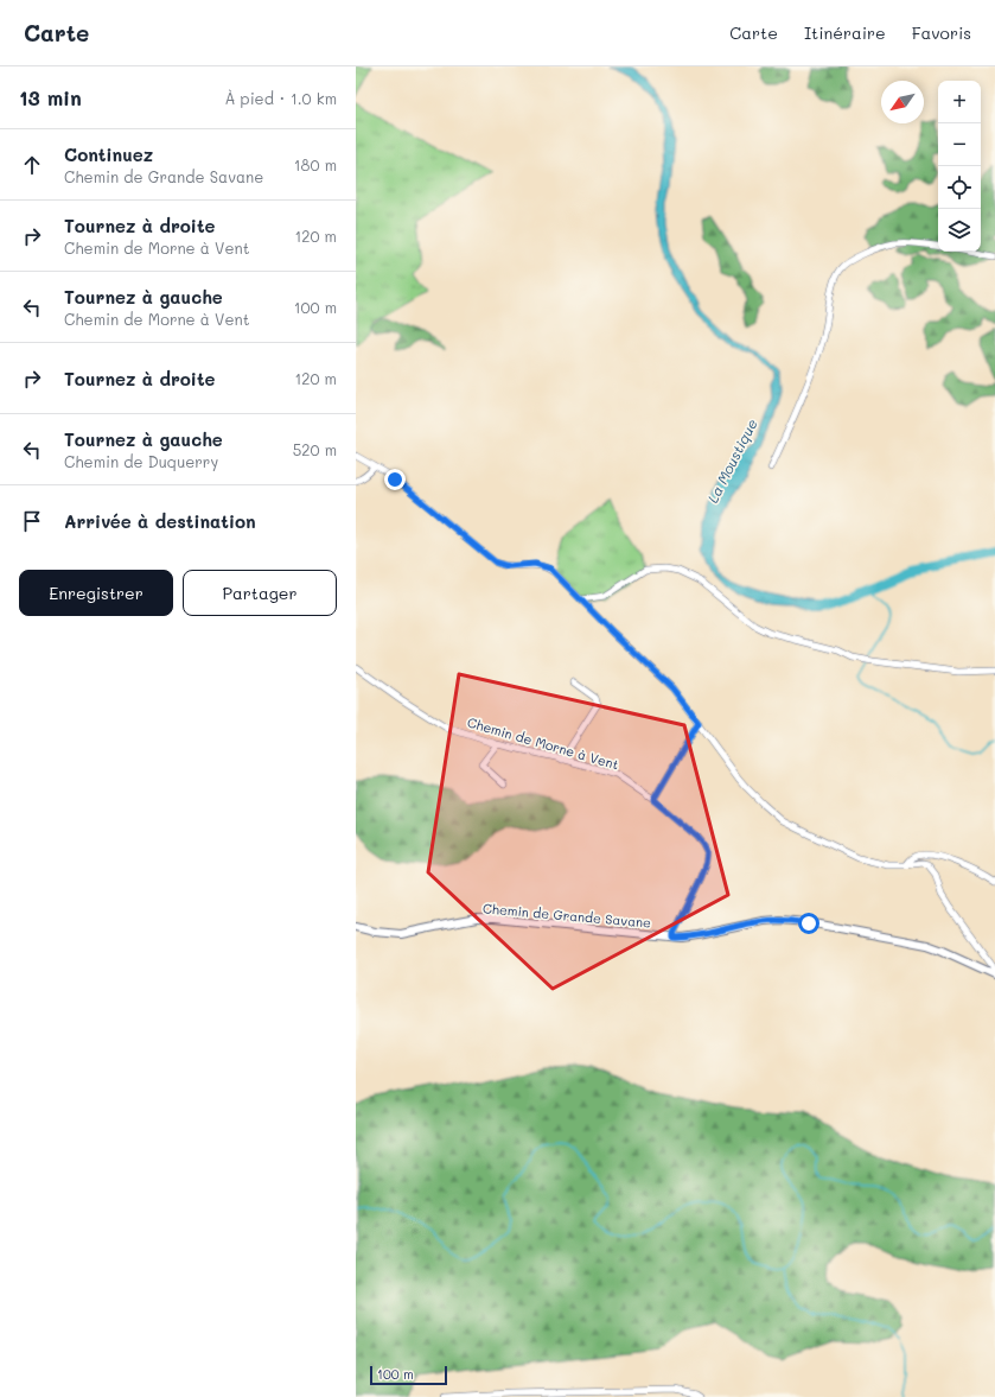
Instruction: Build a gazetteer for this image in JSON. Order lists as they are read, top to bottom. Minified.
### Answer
{"streets":{"street":["Chemin de Morne à Vent","Chemin de Grande Savane"]},"crossings":[["Chemin de Morne à Vent","Chemin de Grande Savane"]],"water":["La Moustique"],"scale_bar":"100 m","north":"bottom left","page":{"header":"Carte","nav":["Carte","Itinéraire","Favoris"],"heading":["13 min","À pied · 1.0 km"],"map_buttons":["+","−"],"list":[["Continuez","Chemin de Grande Savane","180 m"],["Tournez à droite","Chemin de Morne à Vent","120 m"],["Tournez à gauche","Chemin de Morne à Vent","100 m"],["Tournez à droite","120 m"],["Tournez à gauche","Chemin de Duquerry","520 m"],"Arrivée à destination"],"buttons":["Enregistrer","Partager"],"scale":"100 m"}}
